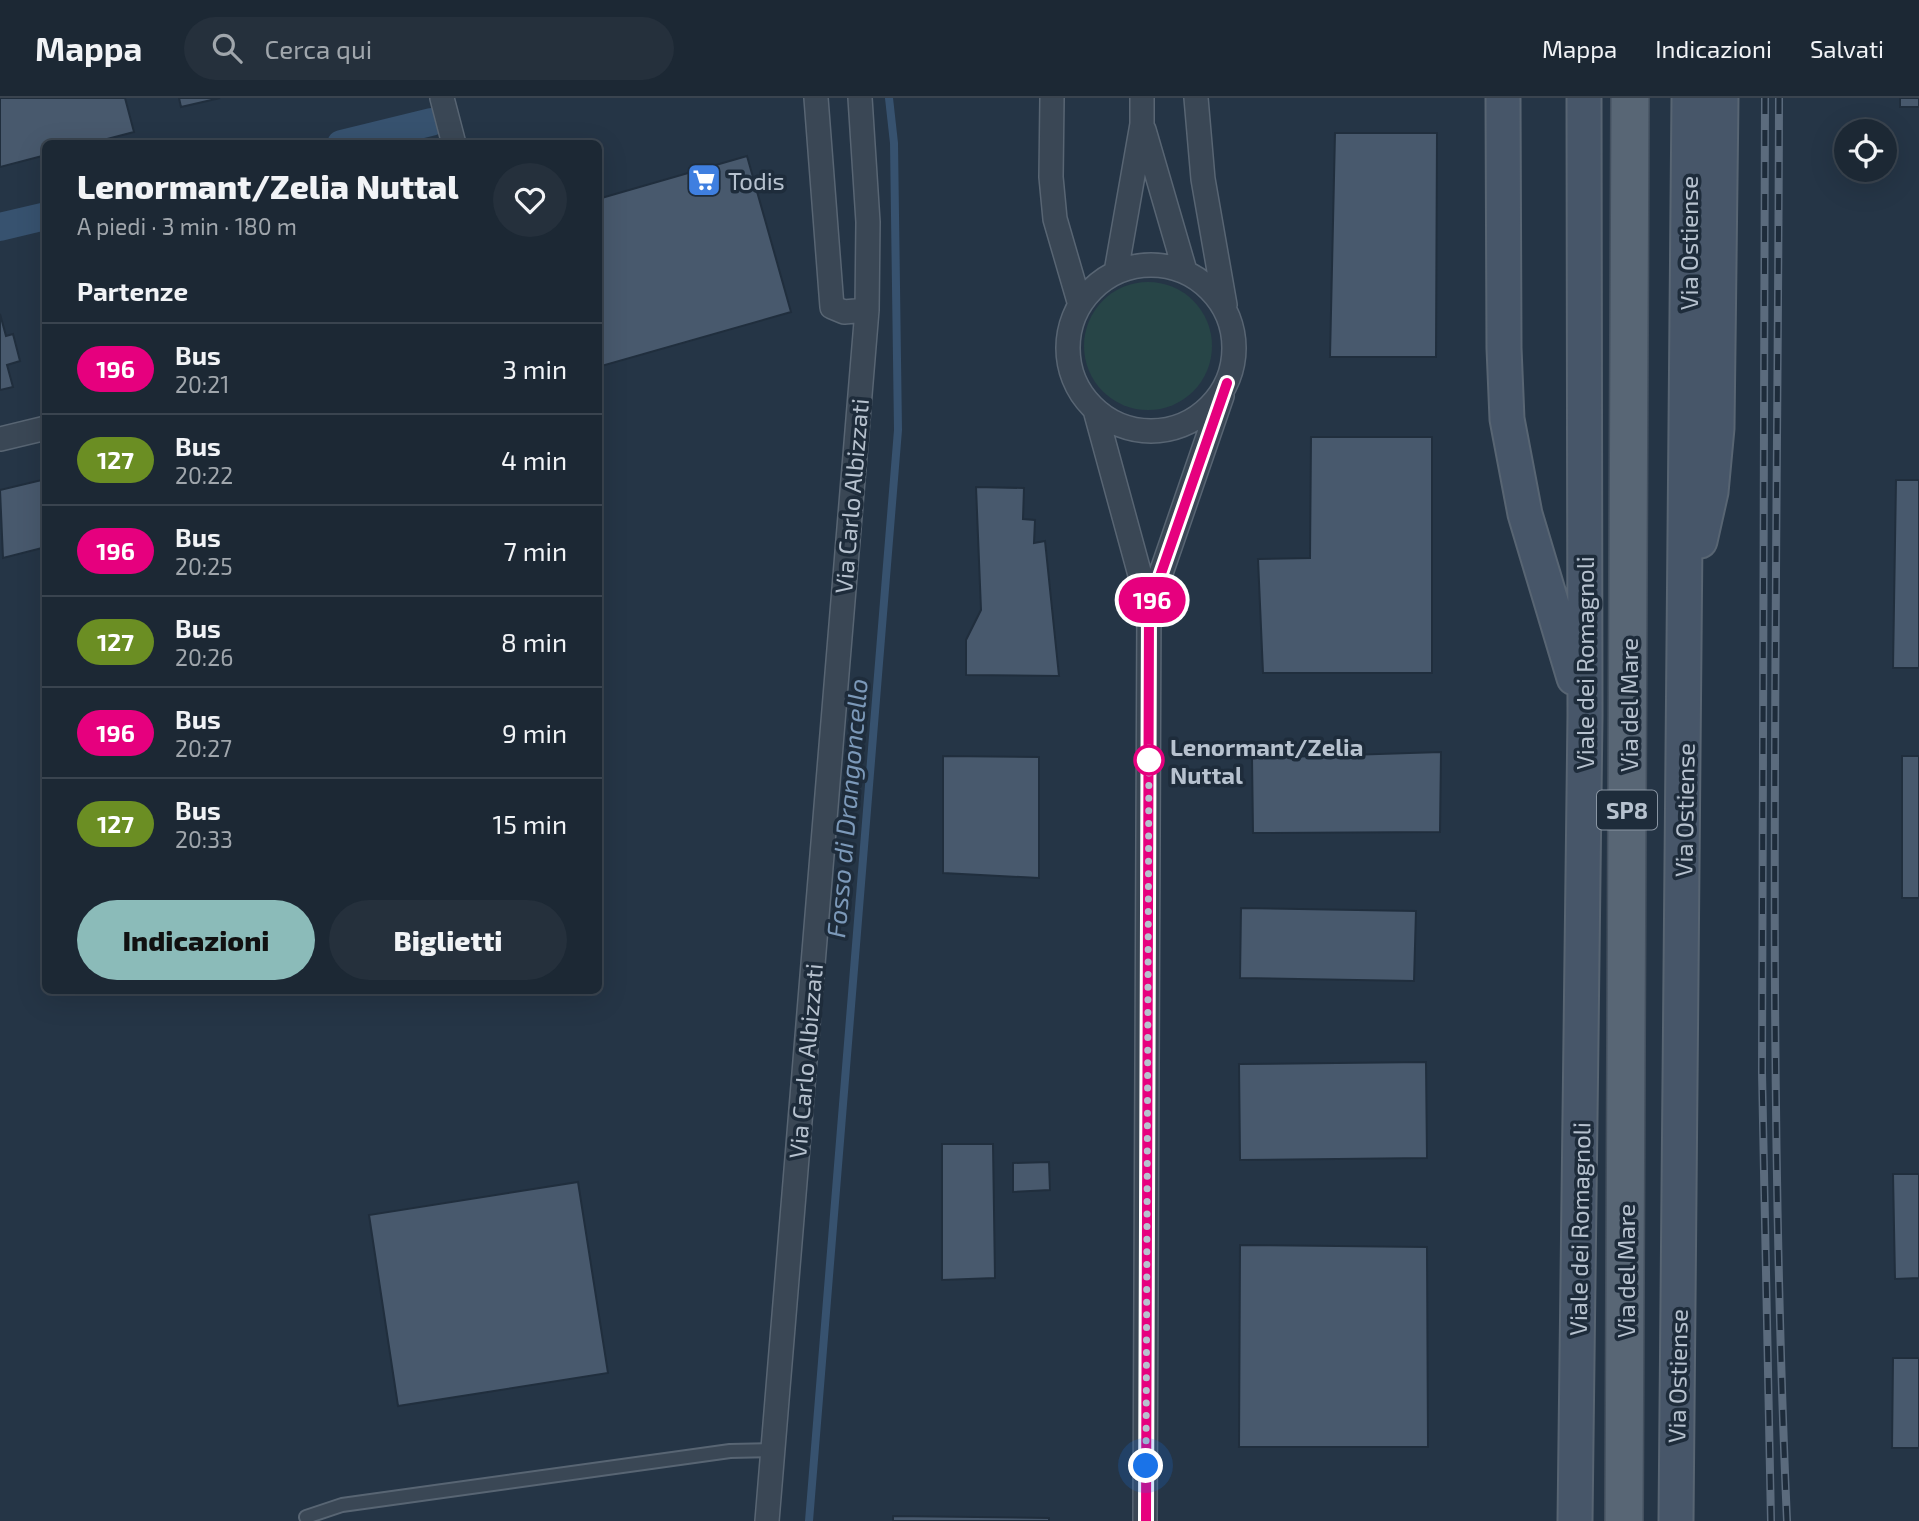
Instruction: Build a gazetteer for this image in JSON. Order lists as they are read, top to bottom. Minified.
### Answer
{"streets":{"main road":["Via Ostiense","Viale dei Romagnoli","Via del Mare","SP8"],"street":["Via Carlo Albizzati"]},"water":["Fosso di Drangoncello"],"places":{"supermarket":["Todis"],"other":["Lenormant/Zelia Nuttal"]},"lines":["bus line 196"],"page":{"header":"Mappa","search":"Cerca qui","nav":["Mappa","Indicazioni","Salvati"],"on_map":"196","heading":[["Lenormant/Zelia Nuttal","A piedi · 3 min · 180 m"],"Partenze"],"list":[{"mark":"196","name":"Bus","note":"20:21","value":"3 min"},{"mark":"127","name":"Bus","note":"20:22","value":"4 min"},{"mark":"196","name":"Bus","note":"20:25","value":"7 min"},{"mark":"127","name":"Bus","note":"20:26","value":"8 min"},{"mark":"196","name":"Bus","note":"20:27","value":"9 min"},{"mark":"127","name":"Bus","note":"20:33","value":"15 min"}],"buttons":["Indicazioni","Biglietti"]}}
